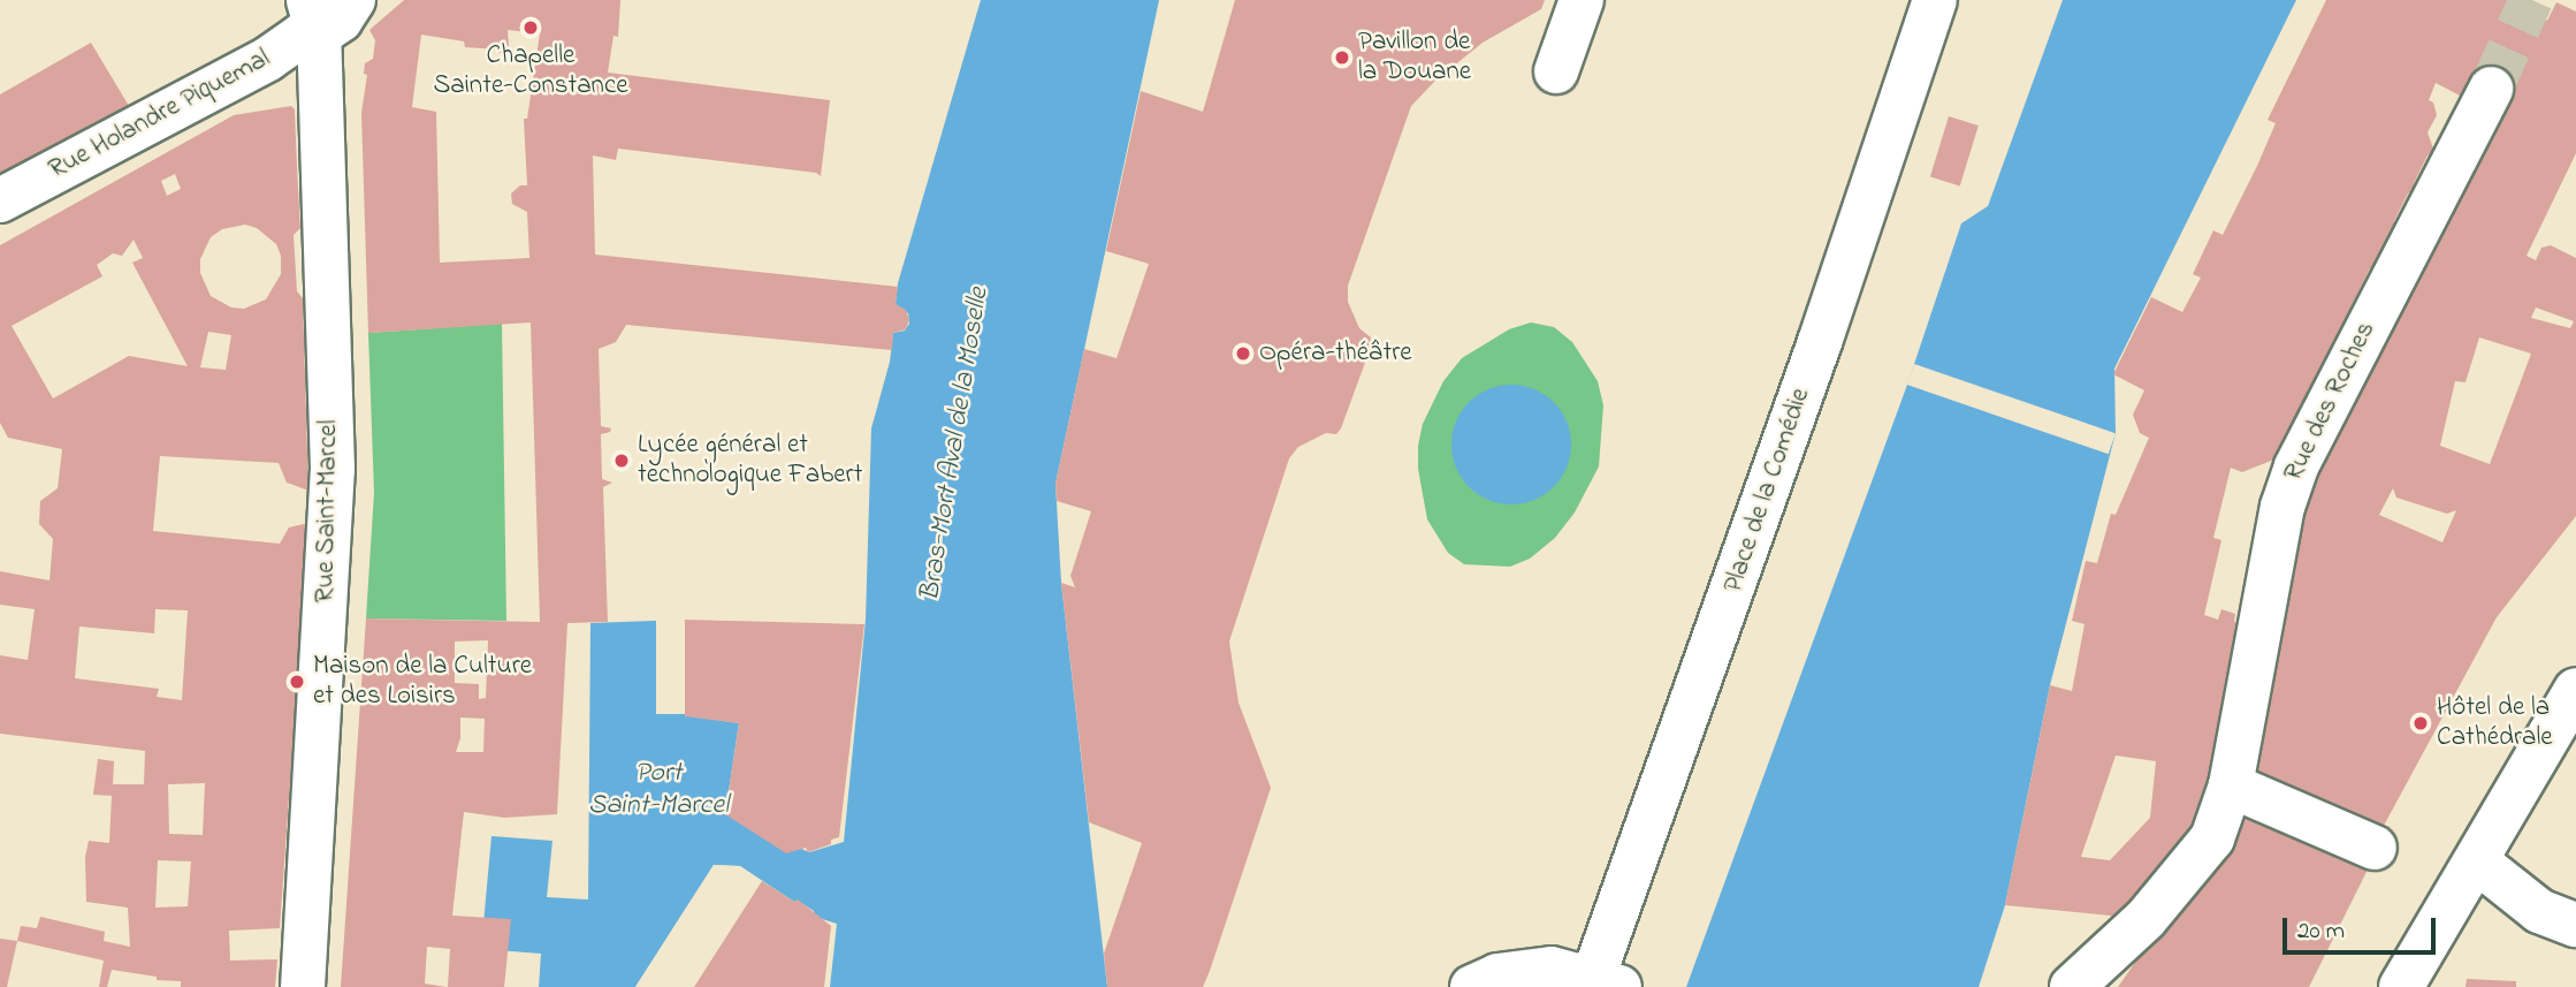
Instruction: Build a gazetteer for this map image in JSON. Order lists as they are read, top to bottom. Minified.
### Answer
{"streets":{"street":["Rue Holandre Piquemal","Rue des Roches","Place de la Comédie","Rue Saint-Marcel"]},"crossings":[["Rue Holandre Piquemal","Rue Saint-Marcel"]],"water":["Bras-Mort Aval de la Moselle","Port Saint-Marcel"],"places":["Chapelle Sainte-Constance","Pavillon de la Douane","Opéra-théâtre","Lycée général et technologique Fabert","Maison de la Culture et des Loisirs","Hôtel de la Cathédrale"],"scale_bar":"20 m"}
